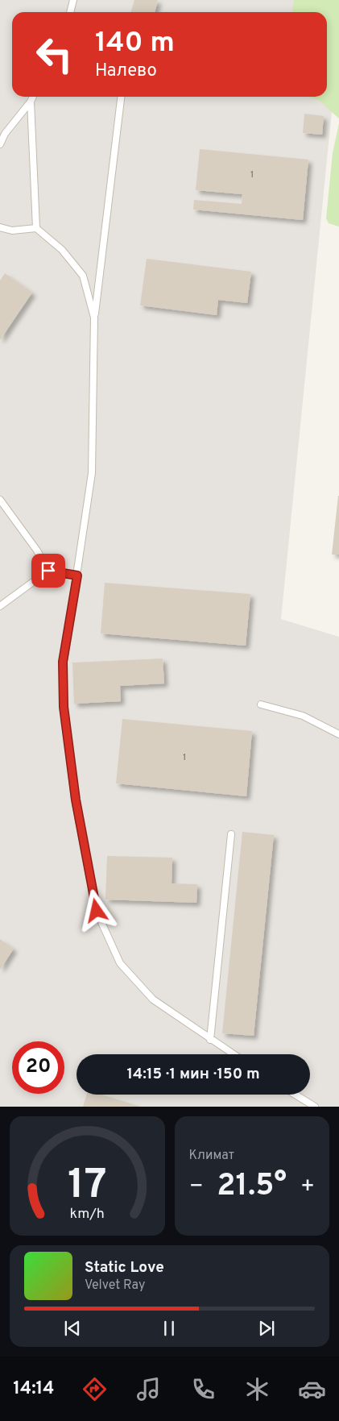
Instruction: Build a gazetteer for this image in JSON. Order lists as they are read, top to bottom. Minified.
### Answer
{"house_numbers":["1","1"],"page":{"turn":["140 m","Налево"],"limit":"20","trip":"14:15 · 1 мин · 150 m","tile":"Климат","heat":["−","21.5°","+"],"song":["Static Love","Velvet Ray"],"tabs":"14:14","gauge":["17","km/h"]}}
